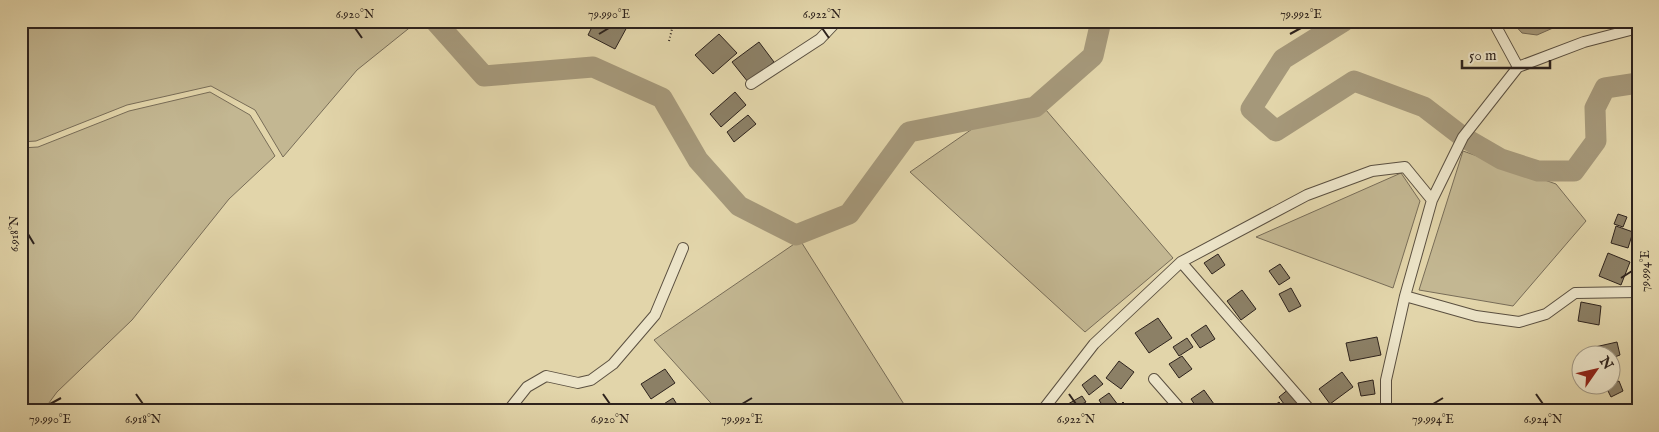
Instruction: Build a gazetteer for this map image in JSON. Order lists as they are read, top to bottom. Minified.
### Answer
{"scale_bar":"50 m","north":"top right","coordinates":["6.920°N","79.990°E","6.922°N","79.992°E","6.918°N","79.994°E","6.924°N"]}
